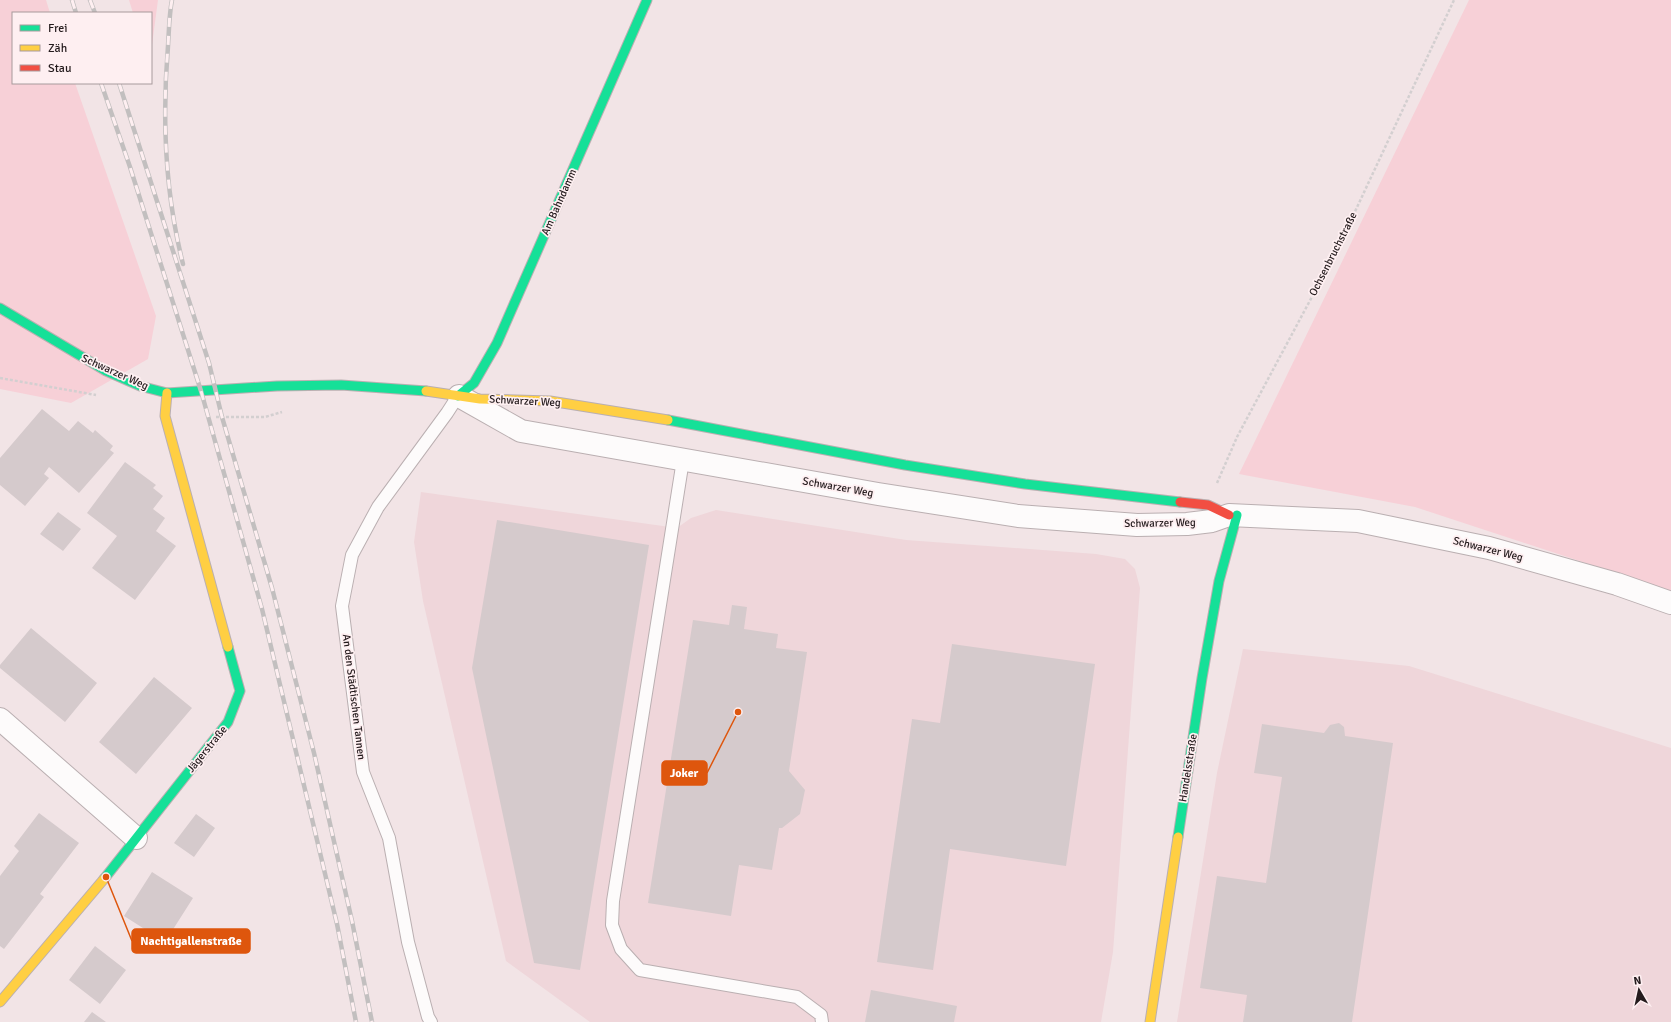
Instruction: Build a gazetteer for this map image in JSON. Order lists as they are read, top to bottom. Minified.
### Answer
{"streets":{"street":["Am Bahndamm","Schwarzer Weg","Jägerstraße","Handelsstraße"],"lane":["An den Städtischen Tannen"],"path":["Ochsenbruchstraße"]},"crossings":[["Am Bahndamm","Schwarzer Weg"],["Am Bahndamm","An den Städtischen Tannen"],["Ochsenbruchstraße","Schwarzer Weg"],["Schwarzer Weg","An den Städtischen Tannen"],["Schwarzer Weg","Jägerstraße"],["Schwarzer Weg","Handelsstraße"]],"places":["Joker","Nachtigallenstraße"],"legend":["Frei","Zäh","Stau"],"north":"top"}
